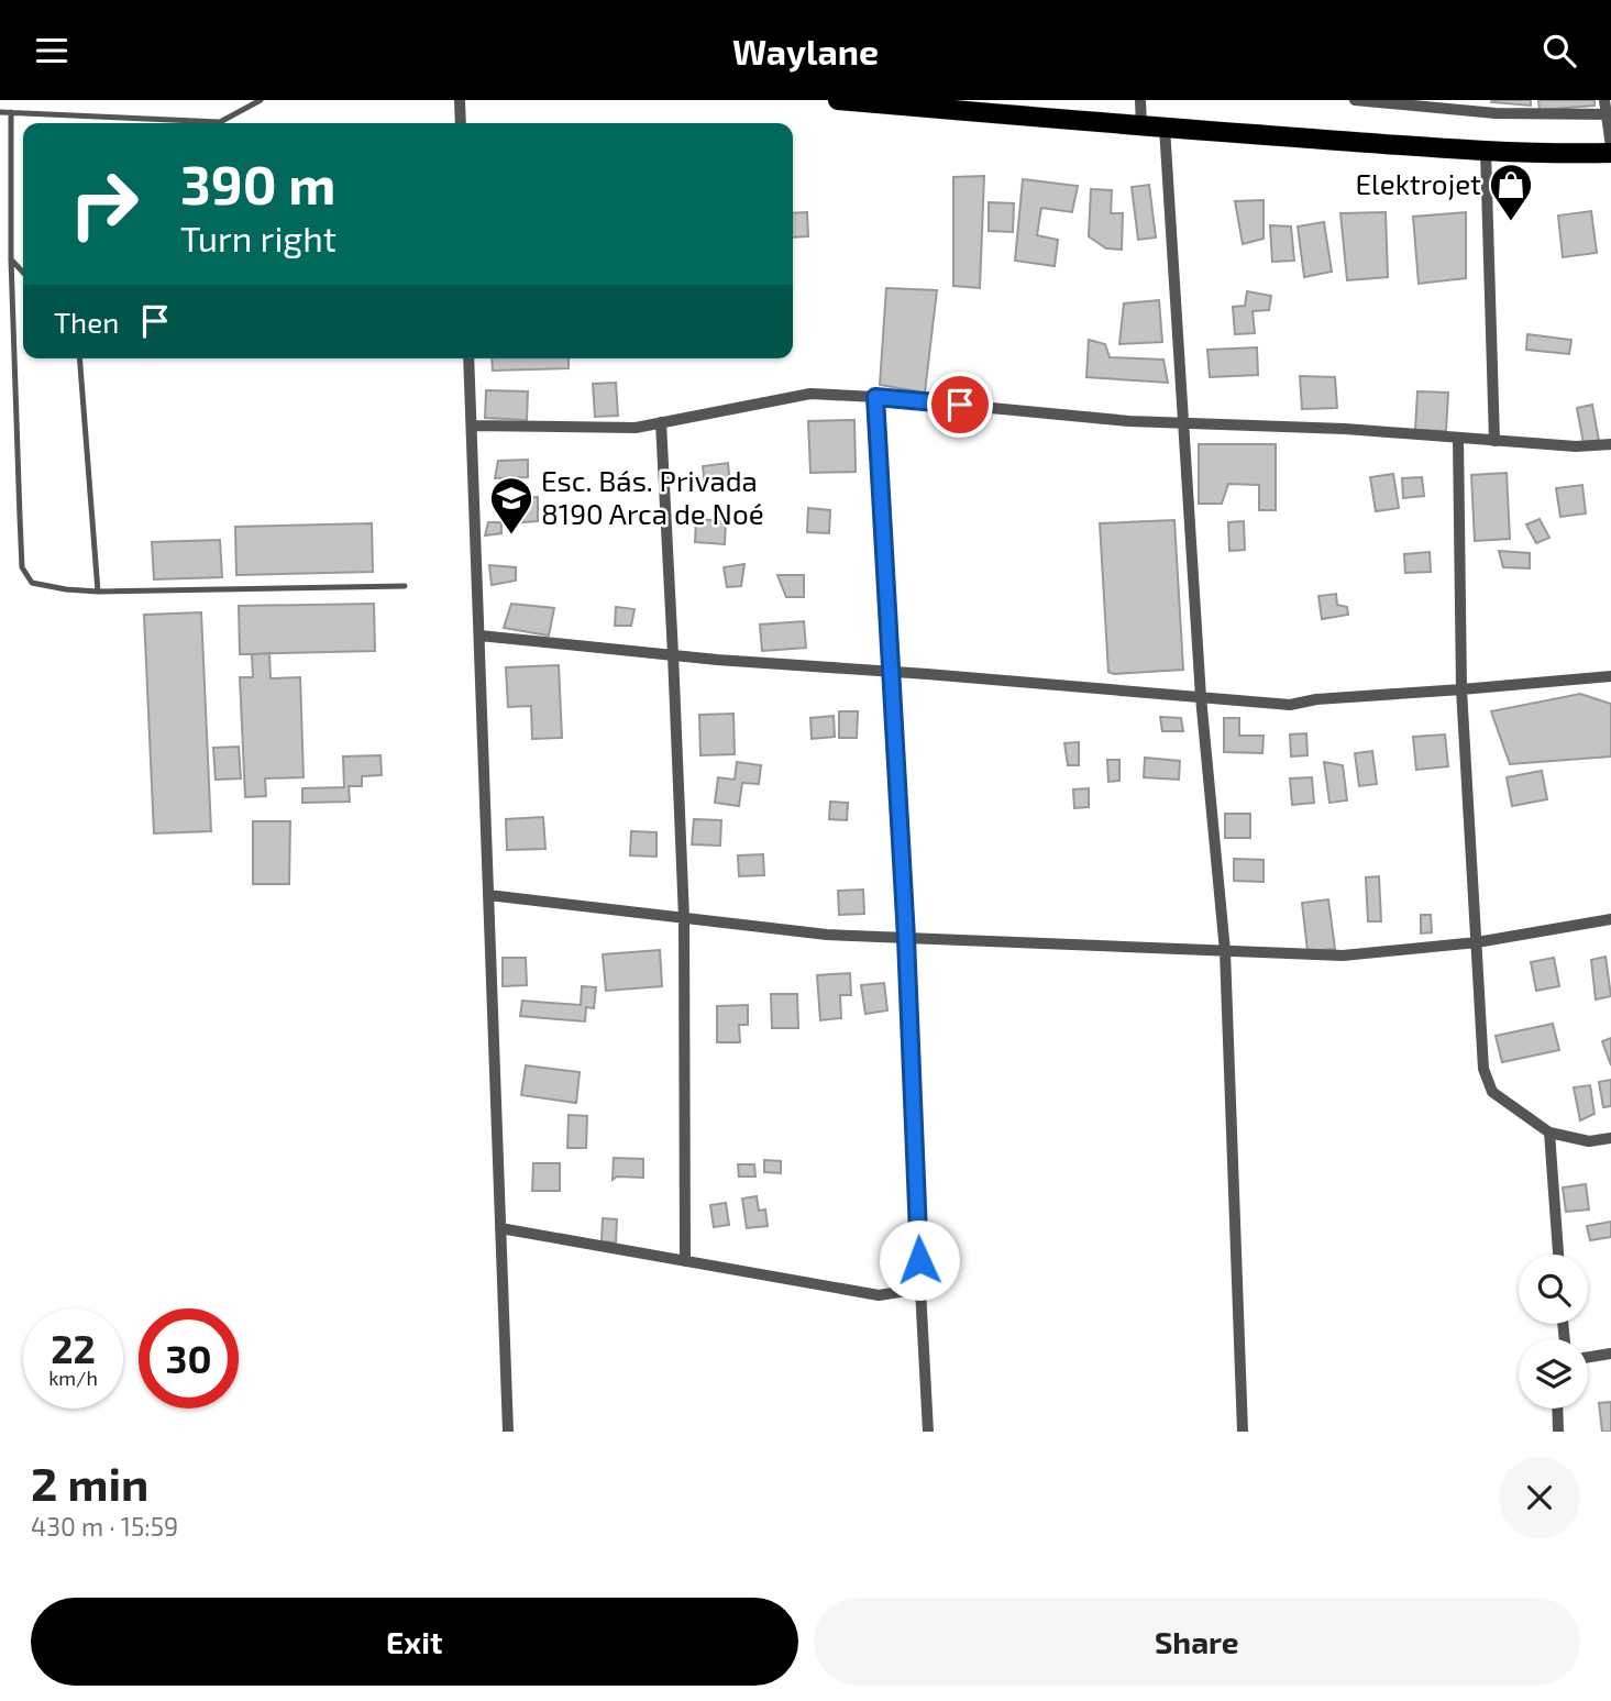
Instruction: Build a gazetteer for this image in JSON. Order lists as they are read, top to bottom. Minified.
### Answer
{"places":{"shop":["Elektrojet"],"school or university":["Esc. Bás. Privada 8190 Arca de Noé"]},"page":{"header":"Waylane","turn":["390 m","Turn right"],"then":"Then","speed":"22 km/h","limit":"30","heading":["2 min","430 m · 15:59"],"buttons":["Exit","Share"]}}
